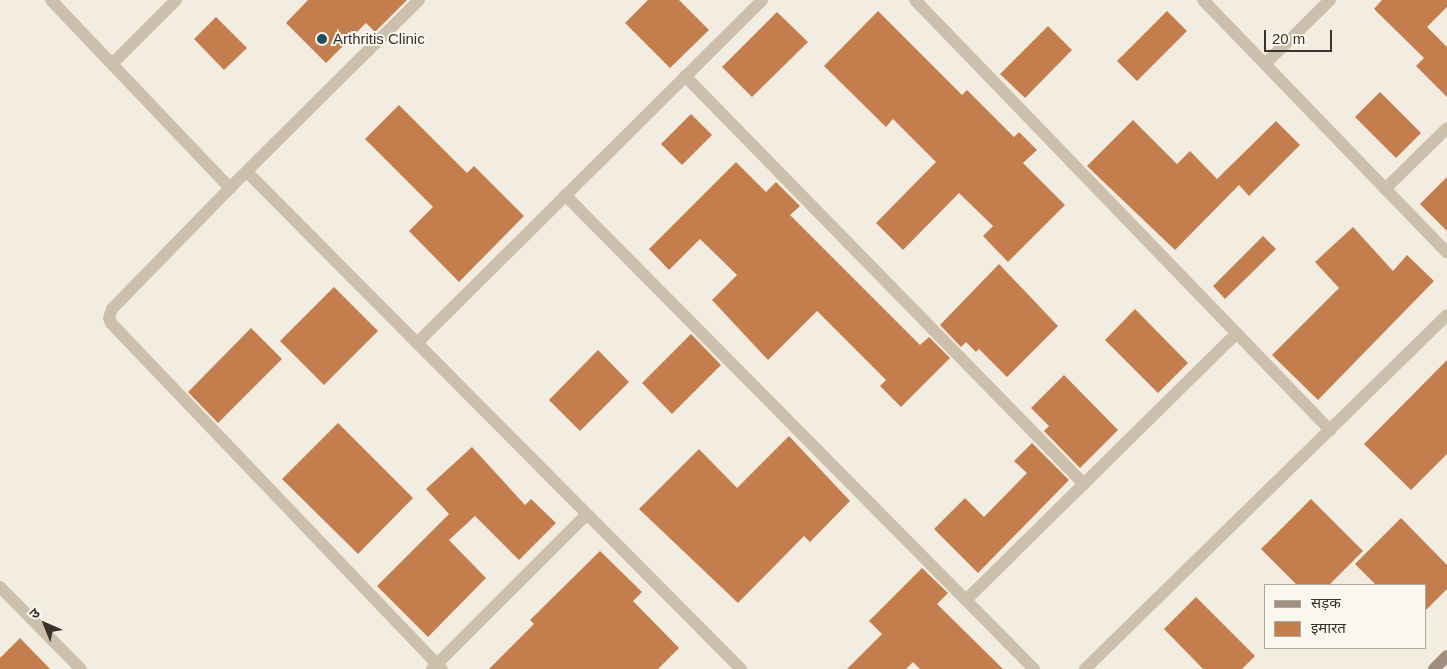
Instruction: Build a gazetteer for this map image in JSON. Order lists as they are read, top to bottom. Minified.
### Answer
{"places":["Arthritis Clinic"],"legend":["सड़क","इमारत"],"scale_bar":"20 m","north":"top left"}
